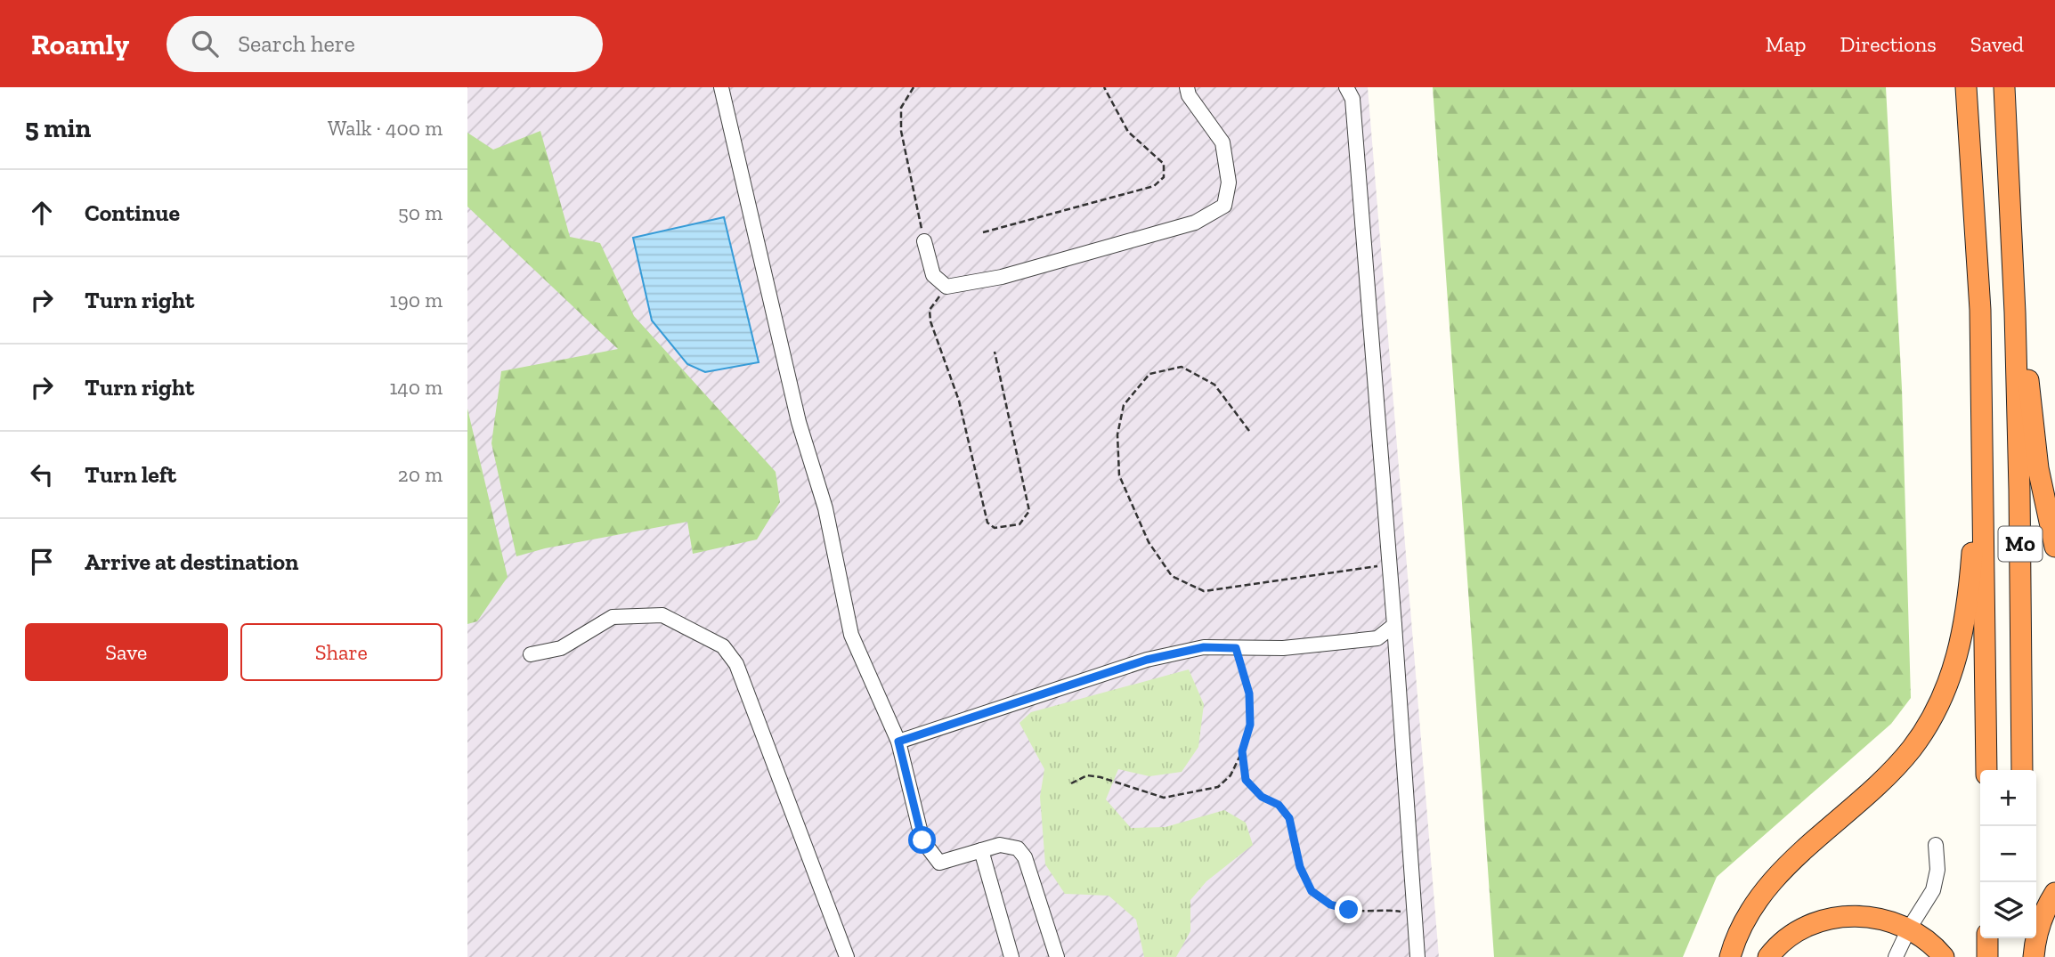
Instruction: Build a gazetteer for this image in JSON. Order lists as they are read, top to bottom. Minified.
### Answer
{"streets":{"highway":["M0"]},"page":{"header":"Roamly","search":"Search here","nav":["Map","Directions","Saved"],"heading":["5 min","Walk · 400 m"],"list":[["Continue","50 m"],["Turn right","190 m"],["Turn right","140 m"],["Turn left","20 m"],"Arrive at destination"],"buttons":["Save","Share"],"map_buttons":["+","−"]}}
